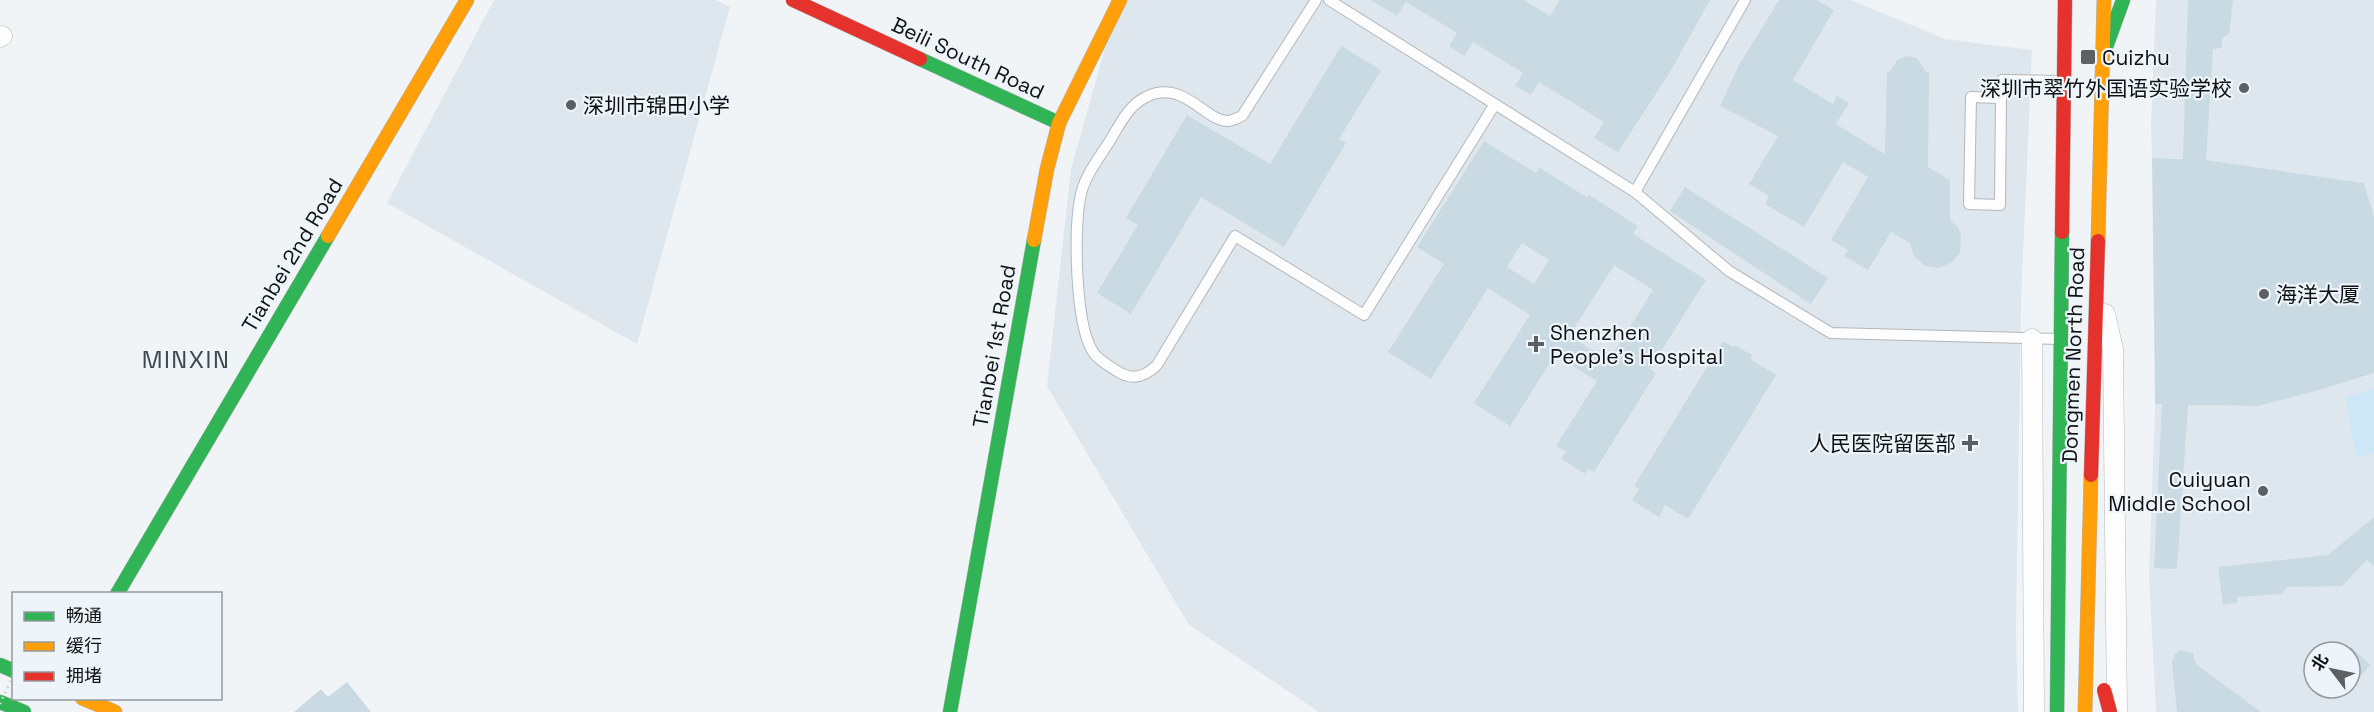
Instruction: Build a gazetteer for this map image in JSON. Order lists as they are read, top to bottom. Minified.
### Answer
{"streets":{"main road":["Beili South Road","Tianbei 2nd Road","Tianbei 1st Road","Dongmen North Road"]},"crossings":[["Beili South Road","Tianbei 1st Road"]],"districts":["MINXIN"],"places":{"transit":["Cuizhu"],"other":["深圳市翠竹外国语实验学校","深圳市锦田小学","海洋大厦","Cuiyuan Middle School"],"health":["Shenzhen People's Hospital","人民医院留医部"]},"legend":["畅通","缓行","拥堵"],"north":"top left"}
